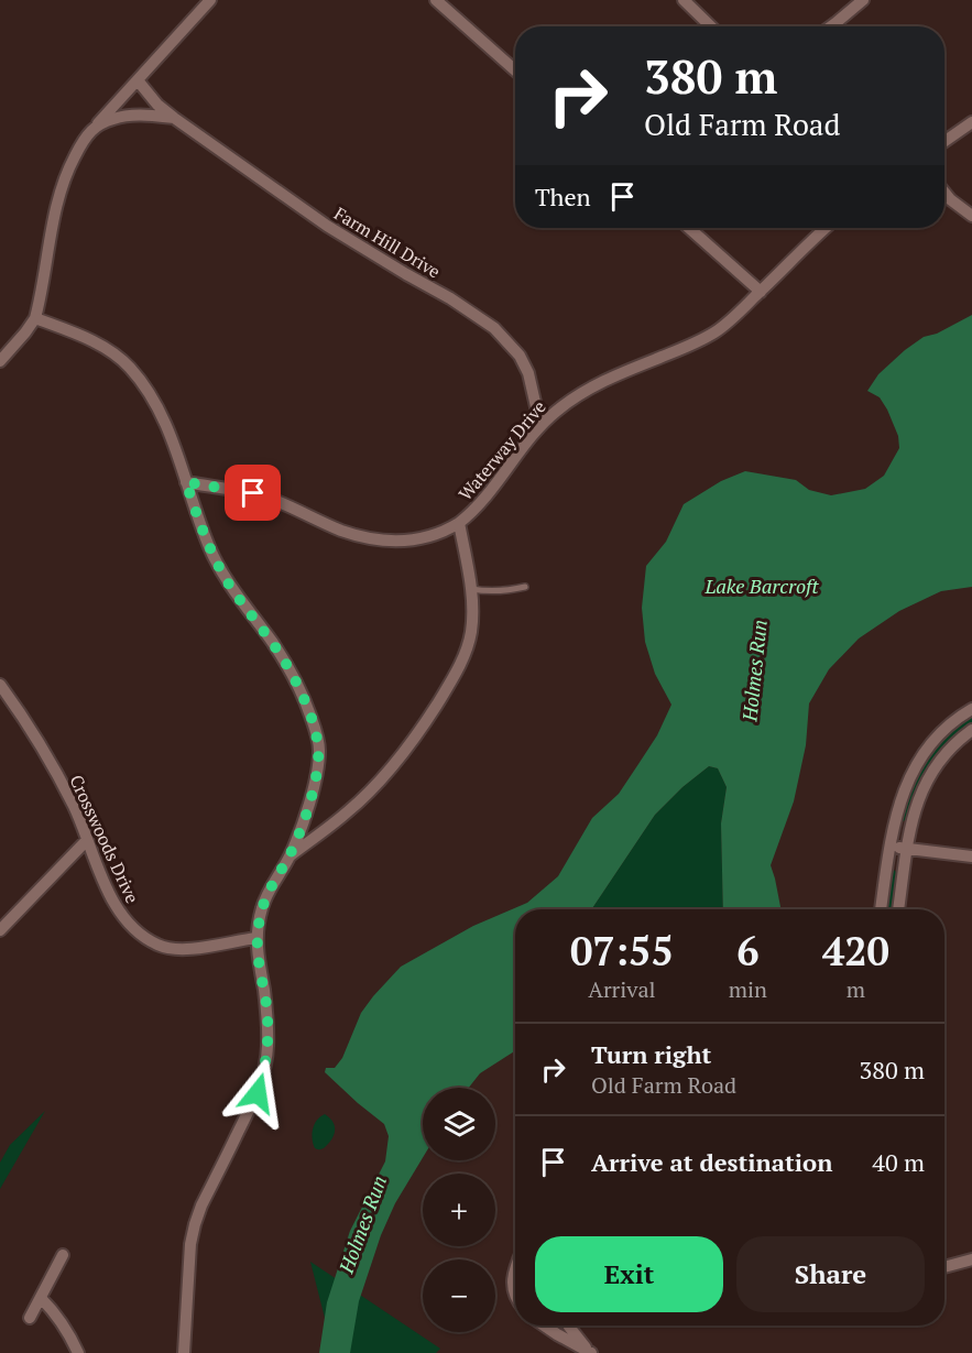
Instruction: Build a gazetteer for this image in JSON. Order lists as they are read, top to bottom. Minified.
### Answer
{"streets":{"street":["Farm Hill Drive","Waterway Drive","Crosswoods Drive"]},"crossings":[["Farm Hill Drive","Waterway Drive"]],"water":["Lake Barcroft","Holmes Run"],"page":{"turn":["380 m","Old Farm Road"],"then":"Then","eta":["07:55","Arrival","6","min","420","m"],"list":[{"name":"Turn right","note":"Old Farm Road","value":"380 m"},{"name":"Arrive at destination","value":"40 m"}],"map_buttons":["+","−"],"buttons":["Exit","Share"]}}
